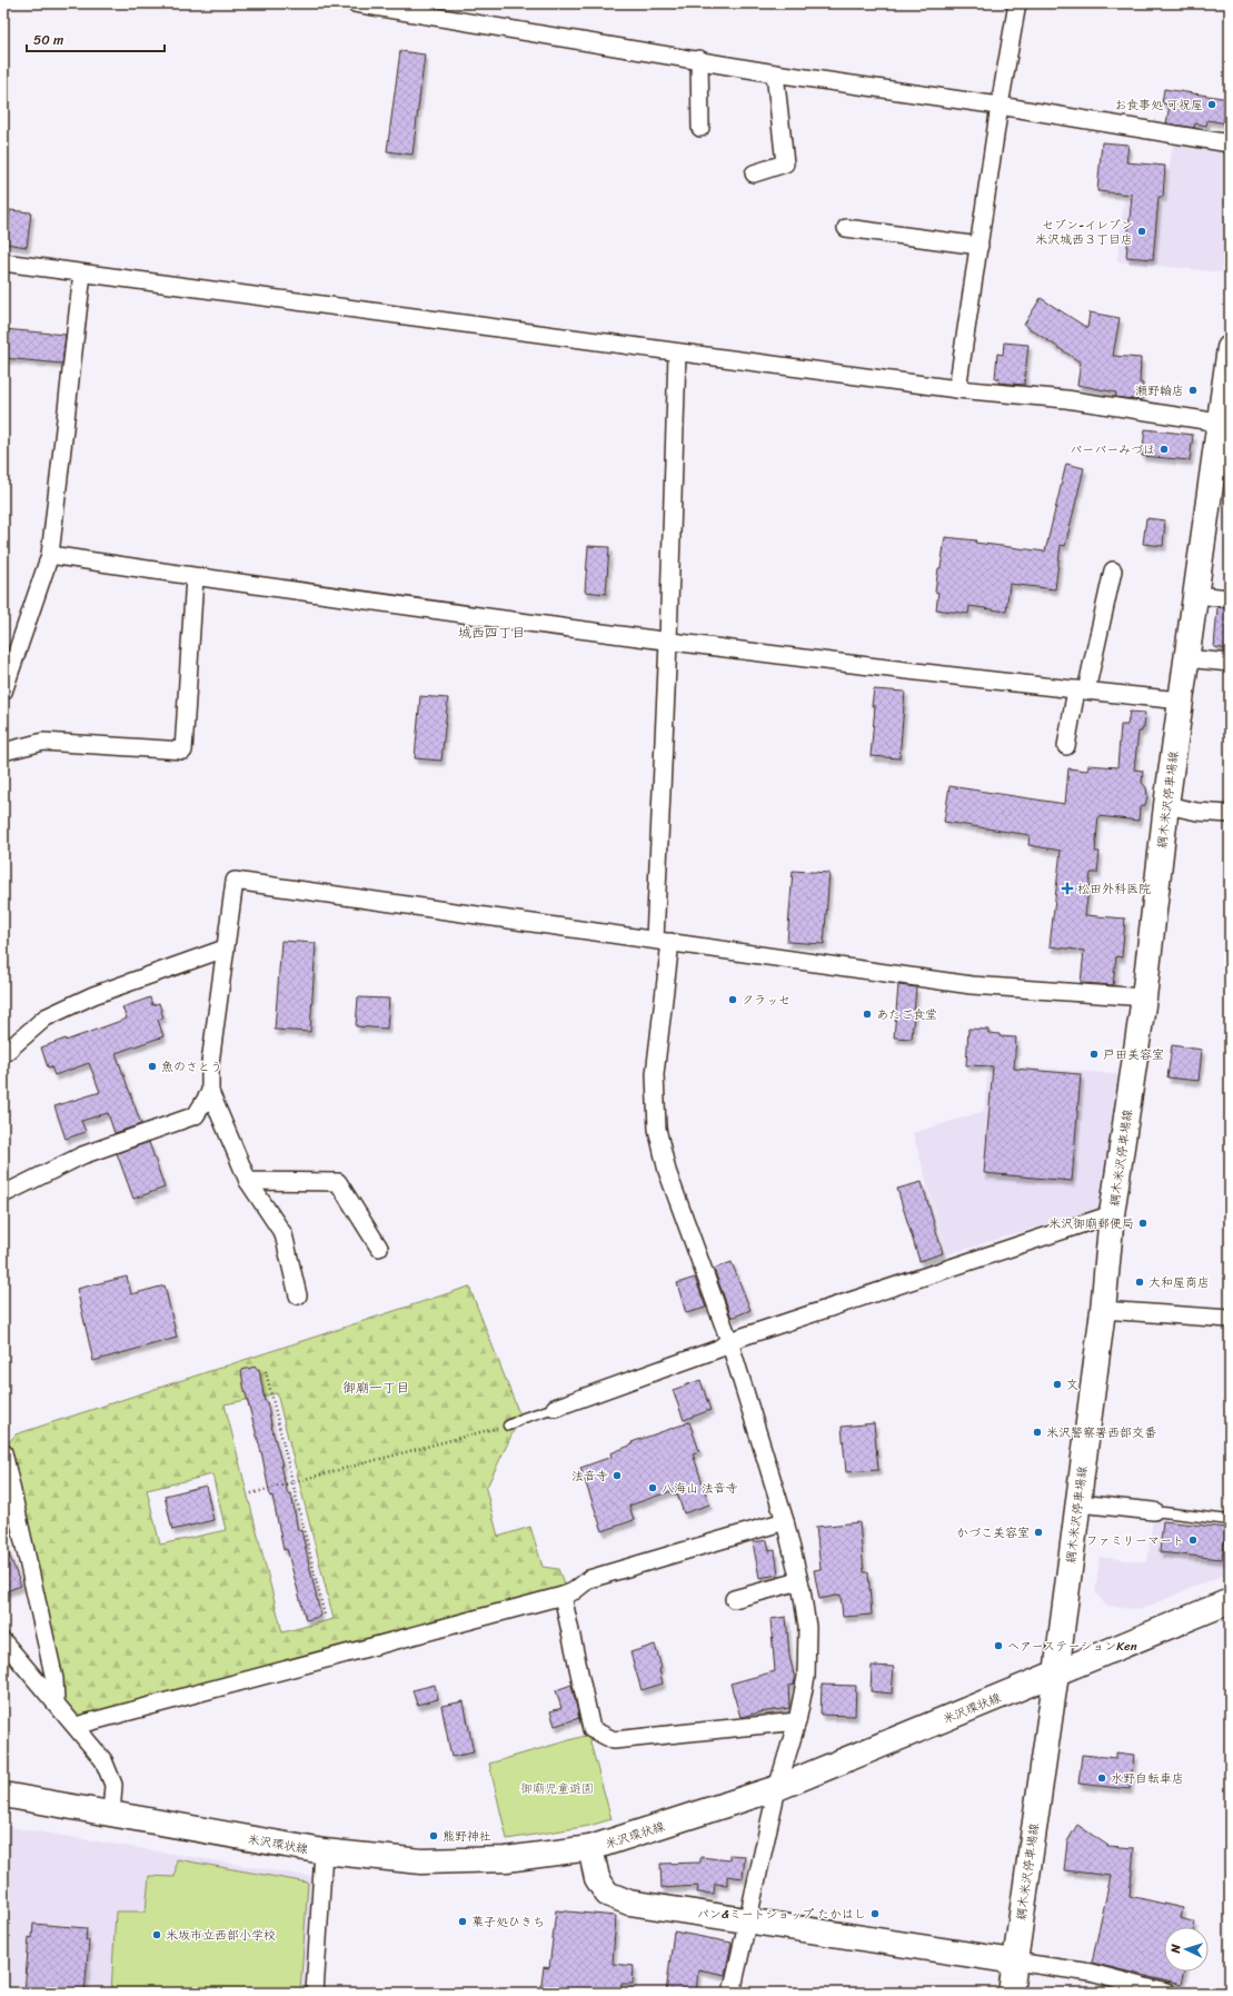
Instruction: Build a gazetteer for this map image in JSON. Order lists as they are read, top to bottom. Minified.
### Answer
{"streets":{"main road":["綱木米沢停車場線","米沢環状線"]},"crossings":[["綱木米沢停車場線","米沢環状線"]],"districts":["城西四丁目","御廟一丁目"],"parks":["御廟児童遊園"],"places":{"other":["お食事処 可祝屋","セブン-イレブン 米沢城西３丁目店","瀬野輪店","バーバーみづほ","クラッセ","あたご食堂","戸田美容室","魚のさとう","米沢御廟郵便局","大和屋商店","文","米沢警察署西部交番","法音寺","八海山 法音寺","かづこ美容室","ファミリーマート","ヘアーステーションKen","水野自転車店","熊野神社","パン&ミートショップ たかはし","菓子処ひきち","米坂市立西部小学校"],"health":["松田外科医院"]},"scale_bar":"50 m","north":"left"}
